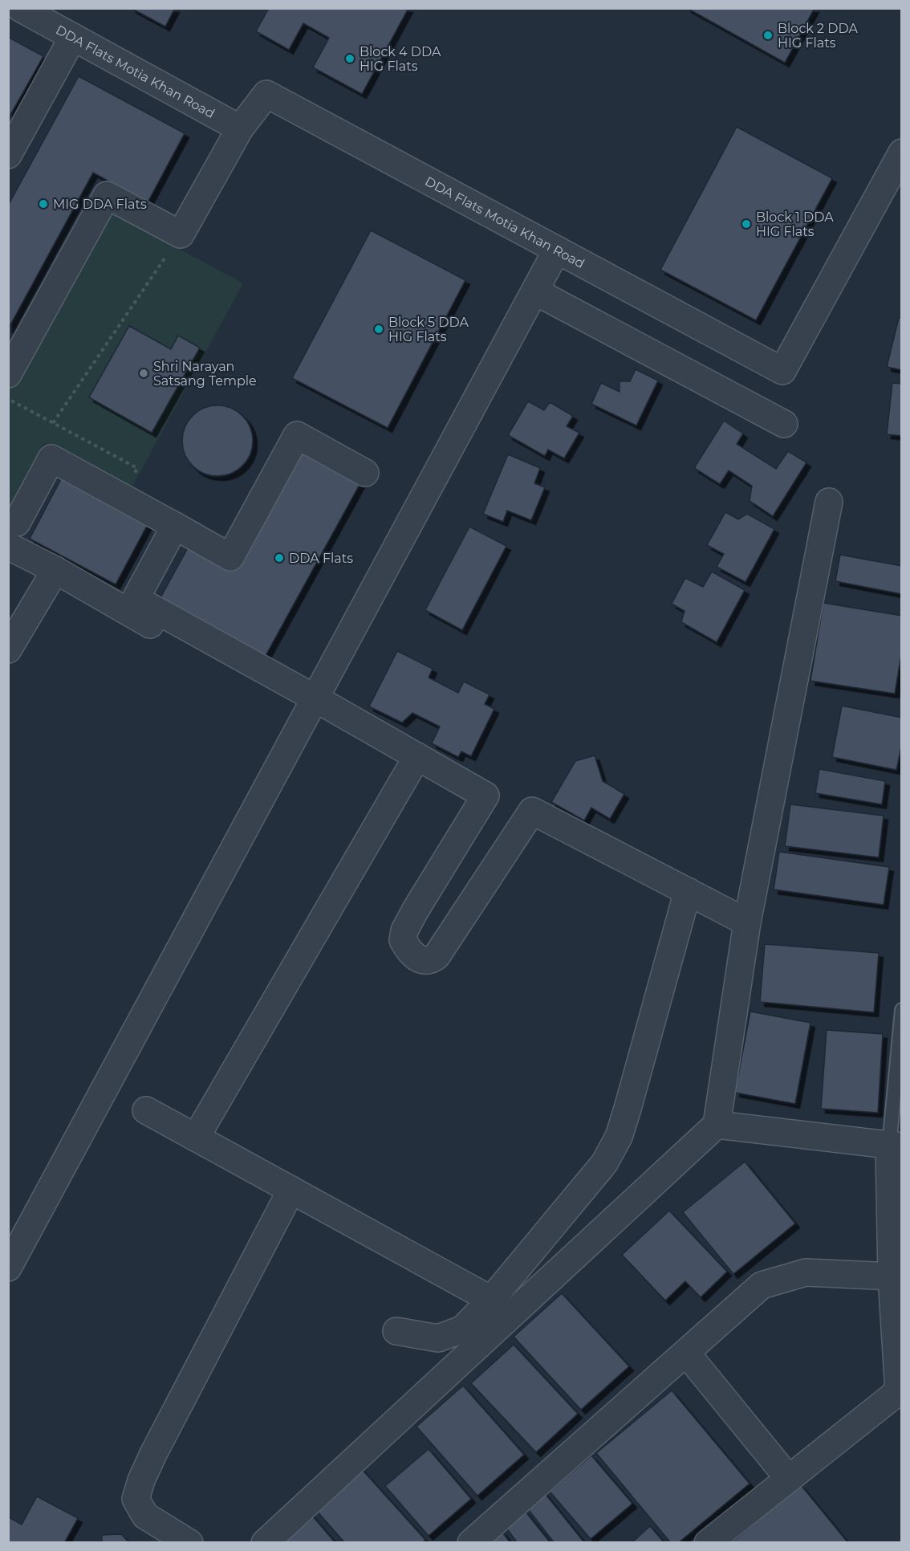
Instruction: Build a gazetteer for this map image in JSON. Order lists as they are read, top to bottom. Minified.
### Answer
{"streets":{"street":["DDA Flats Motia Khan Road"]},"places":["Block 2 DDA HIG Flats","Block 4 DDA HIG Flats","MIG DDA Flats","Block 1 DDA HIG Flats","Block 5 DDA HIG Flats","Shri Narayan Satsang Temple","DDA Flats"]}
